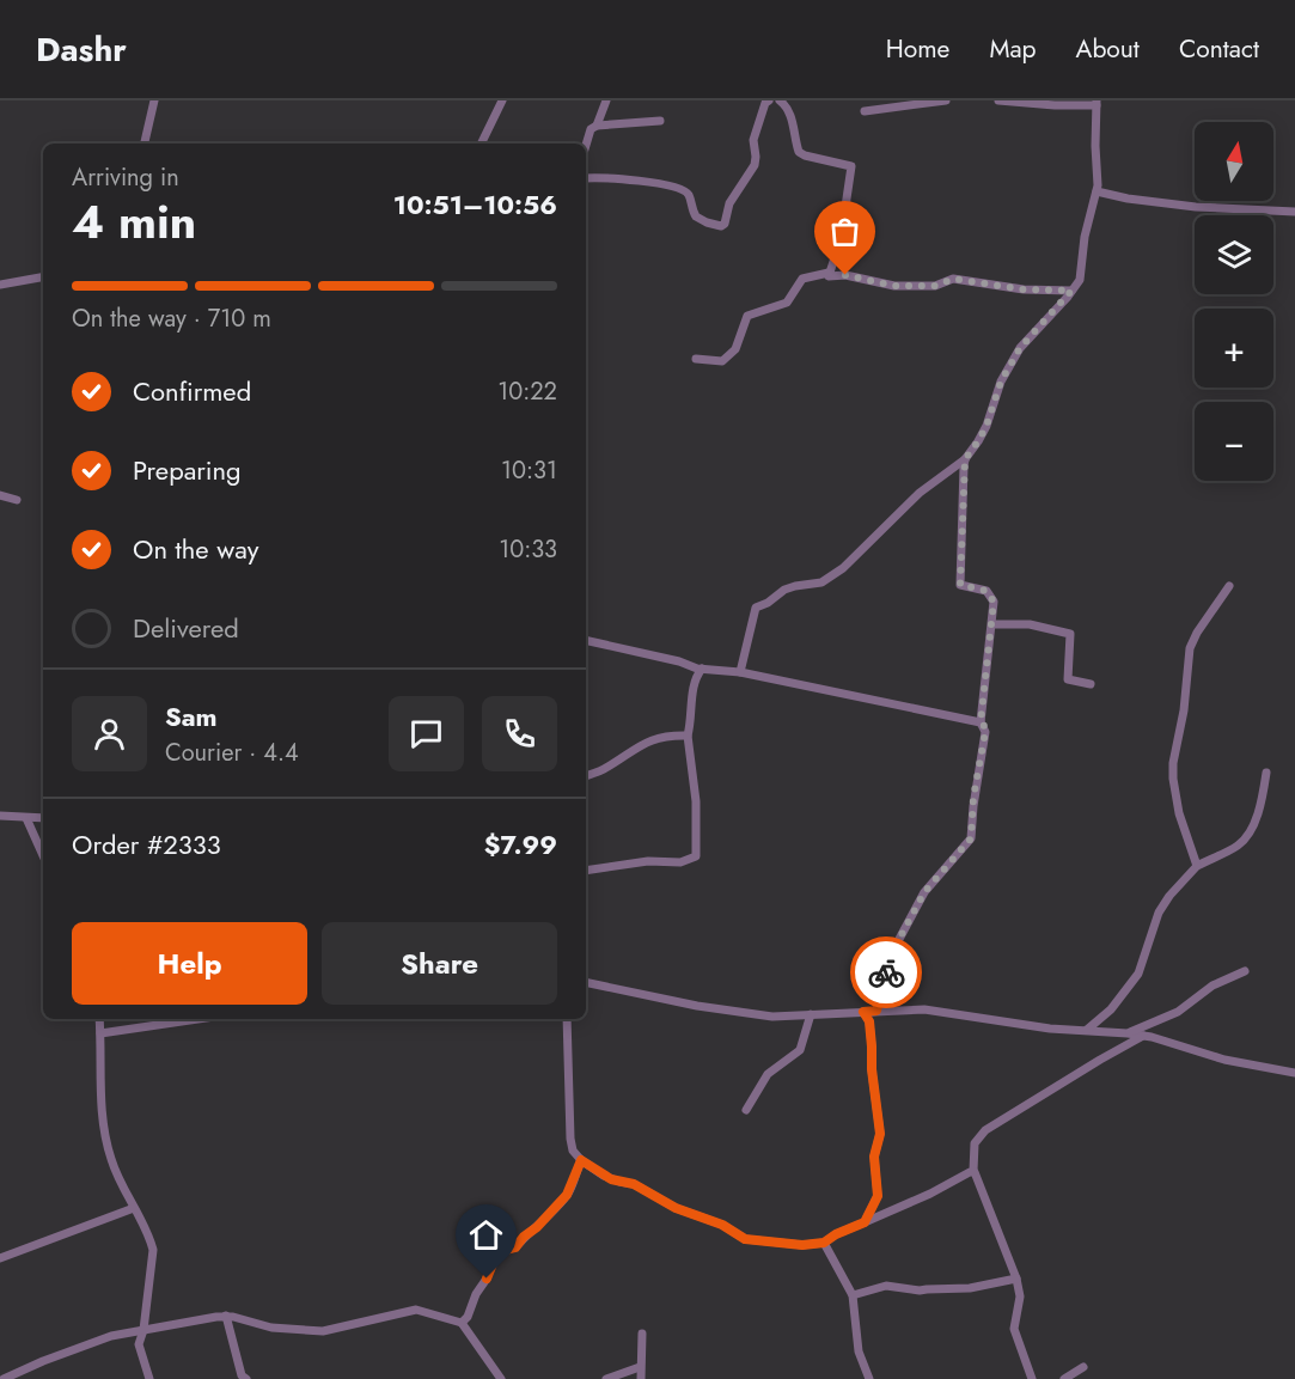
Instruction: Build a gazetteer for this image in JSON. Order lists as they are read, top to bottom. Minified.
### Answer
{"north":"top","page":{"header":"Dashr","nav":["Home","Map","About","Contact"],"map_buttons":["+","−"],"heading":["4 min","Arriving in","10:51–10:56"],"panel":["Sam","Courier · 4.4","Order #2333","$7.99"],"bar":"On the way · 710 m","list":[["Confirmed","10:22"],["Preparing","10:31"],["On the way","10:33"],"Delivered"],"buttons":["Help","Share"]}}
